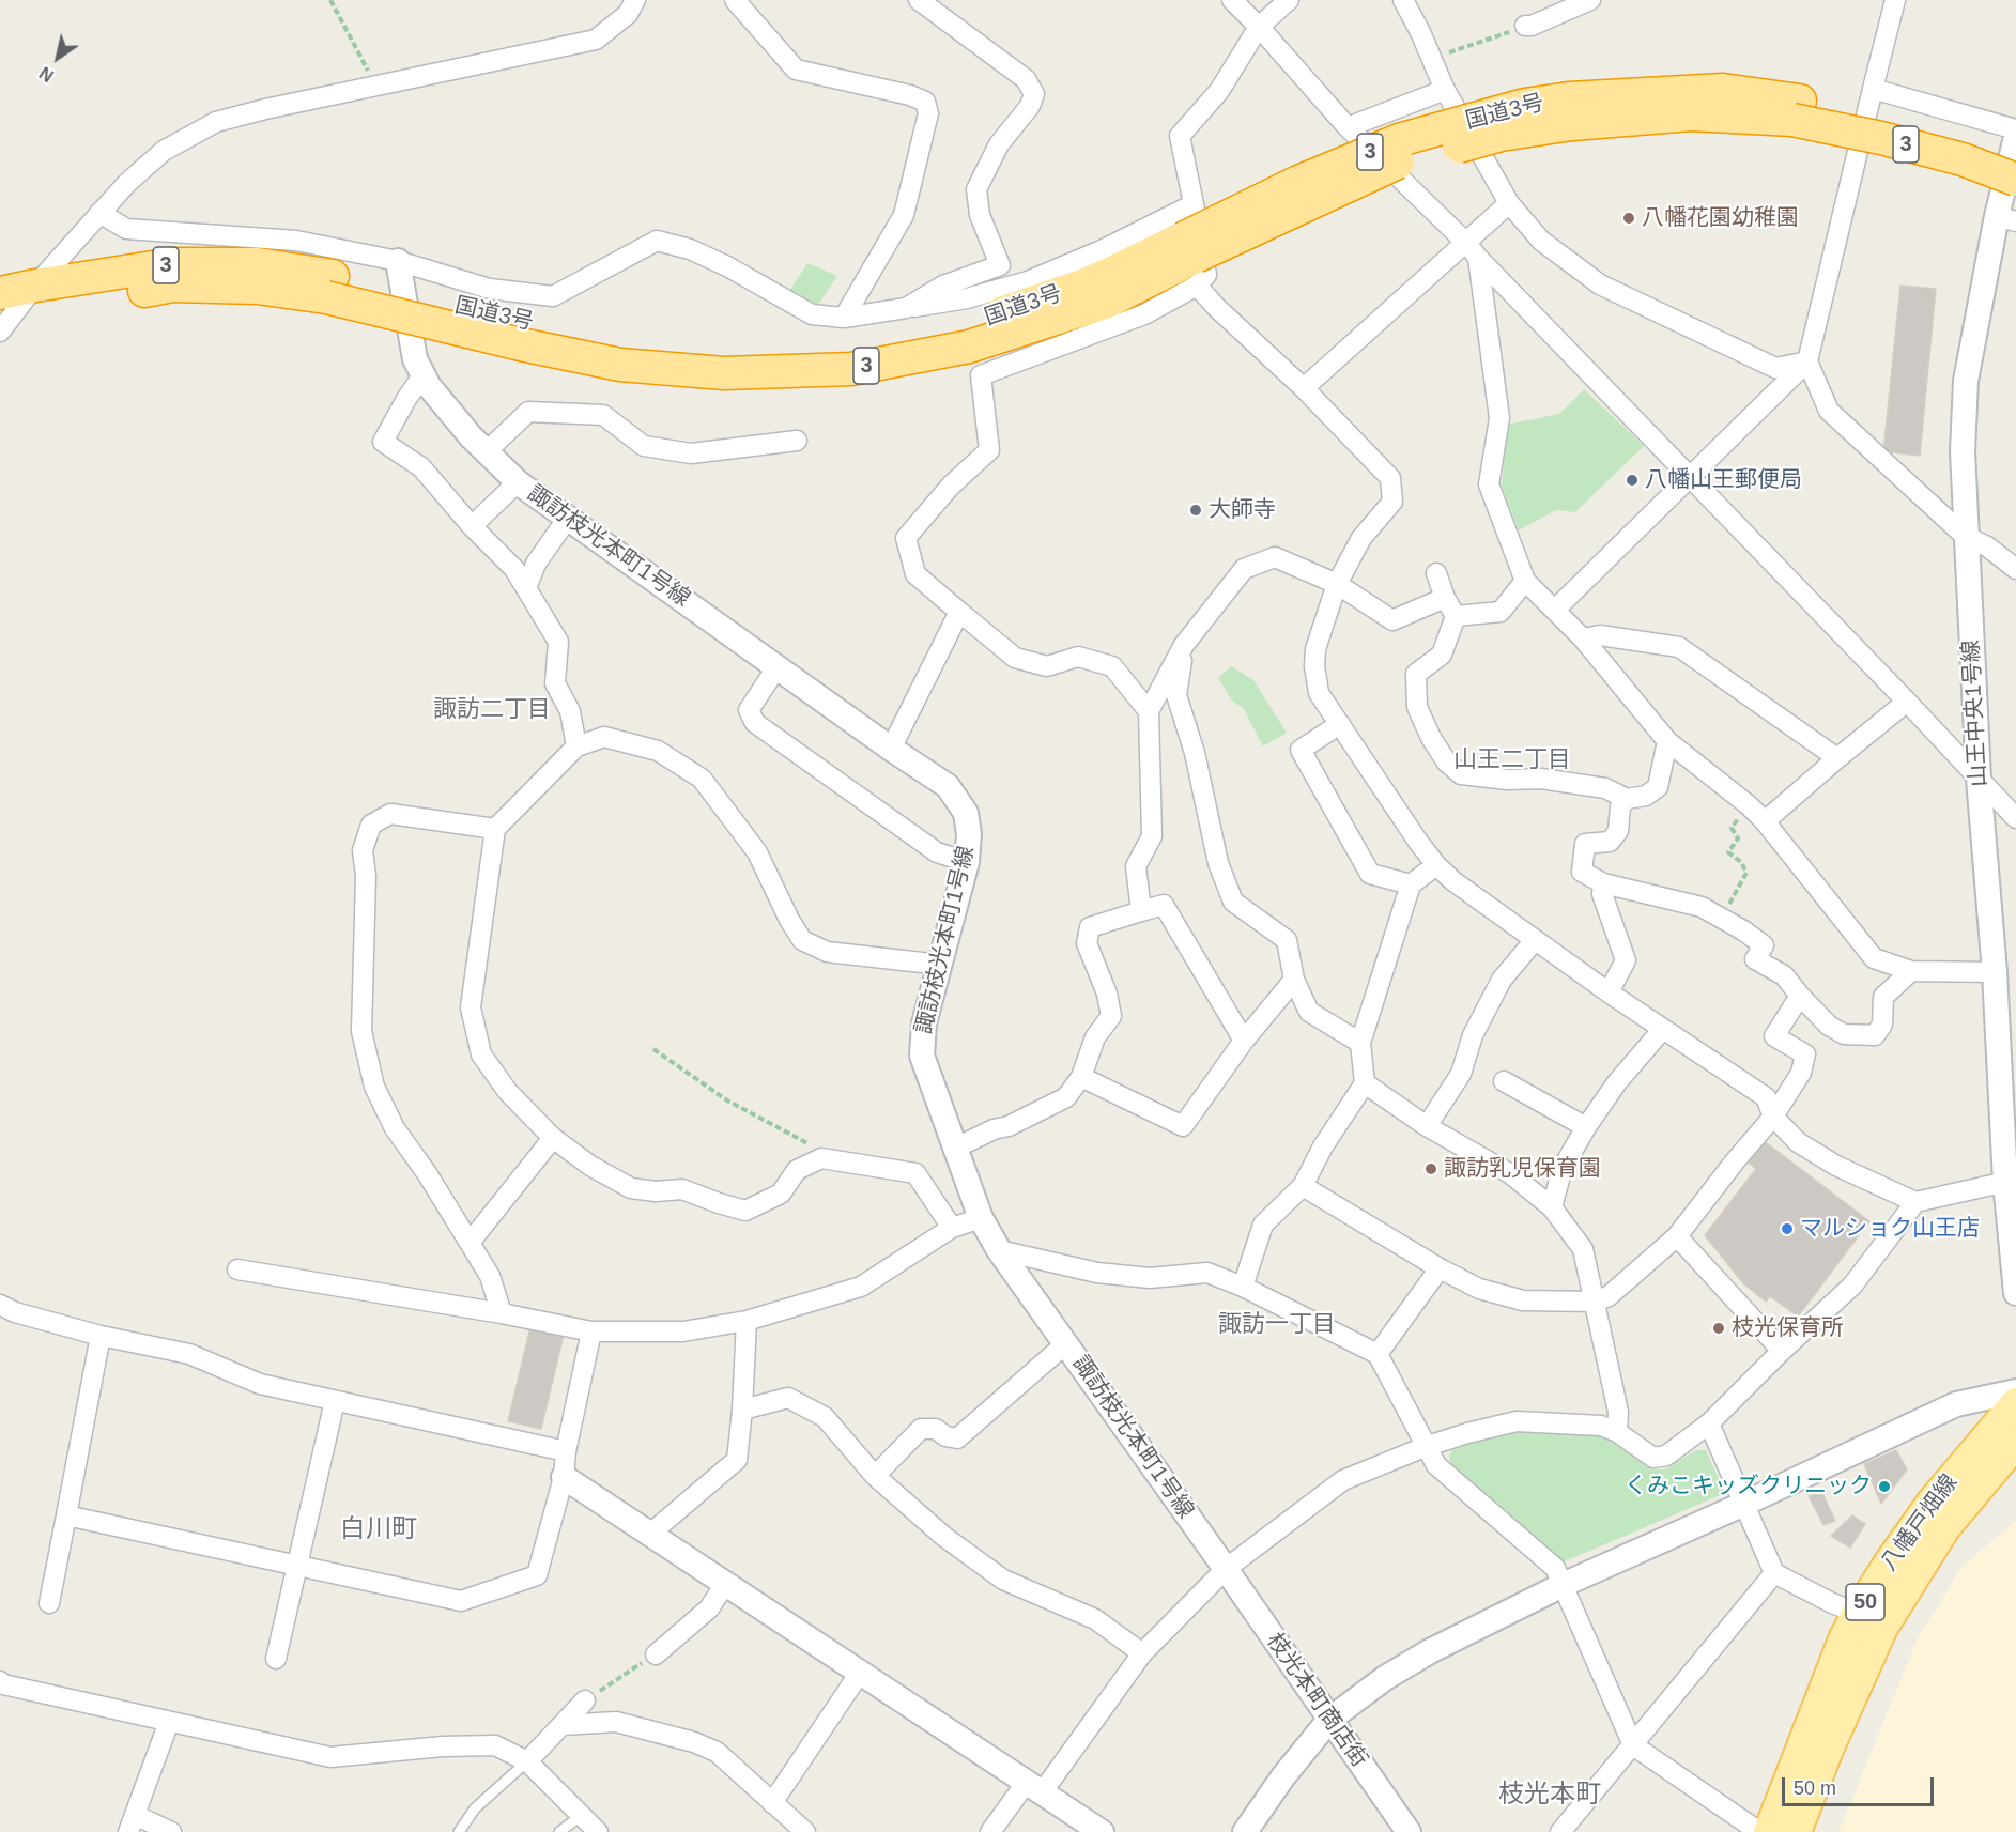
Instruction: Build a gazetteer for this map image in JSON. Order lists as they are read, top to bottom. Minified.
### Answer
{"streets":{"highway":["国道3号","3"],"main road":["八幡戸畑線","50"],"street":["諏訪枝光本町1号線","山王中央1号線","枝光本町商店街"]},"crossings":[["諏訪枝光本町1号線","枝光本町商店街"]],"districts":["諏訪二丁目","山王二丁目","諏訪一丁目","白川町","枝光本町"],"places":["八幡花園幼稚園","八幡山王郵便局","大師寺","諏訪乳児保育園","マルショク山王店","枝光保育所","くみこキッズクリニック"],"scale_bar":"50 m","north":"bottom left"}
